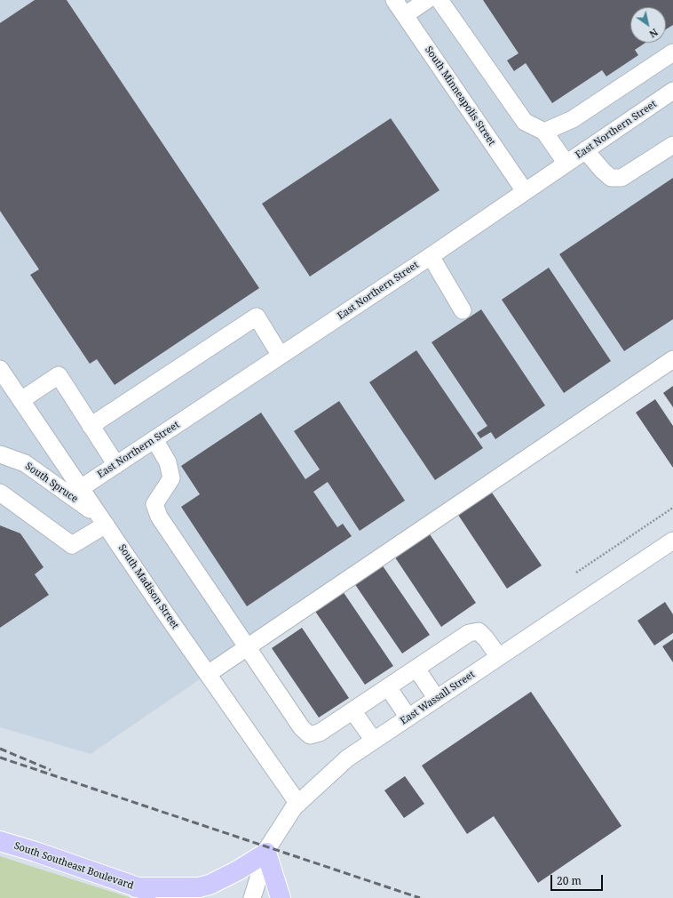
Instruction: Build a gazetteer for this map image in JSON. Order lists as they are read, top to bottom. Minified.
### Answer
{"streets":{"main road":["South Southeast Boulevard"],"street":["South Minneapolis Street","East Northern Street","South Spruce","South Madison Street","East Wassall Street"]},"crossings":[["South Minneapolis Street","East Northern Street"],["East Northern Street","South Madison Street"],["South Spruce","South Madison Street"],["South Madison Street","East Wassall Street"]],"scale_bar":"20 m","north":"bottom right"}
